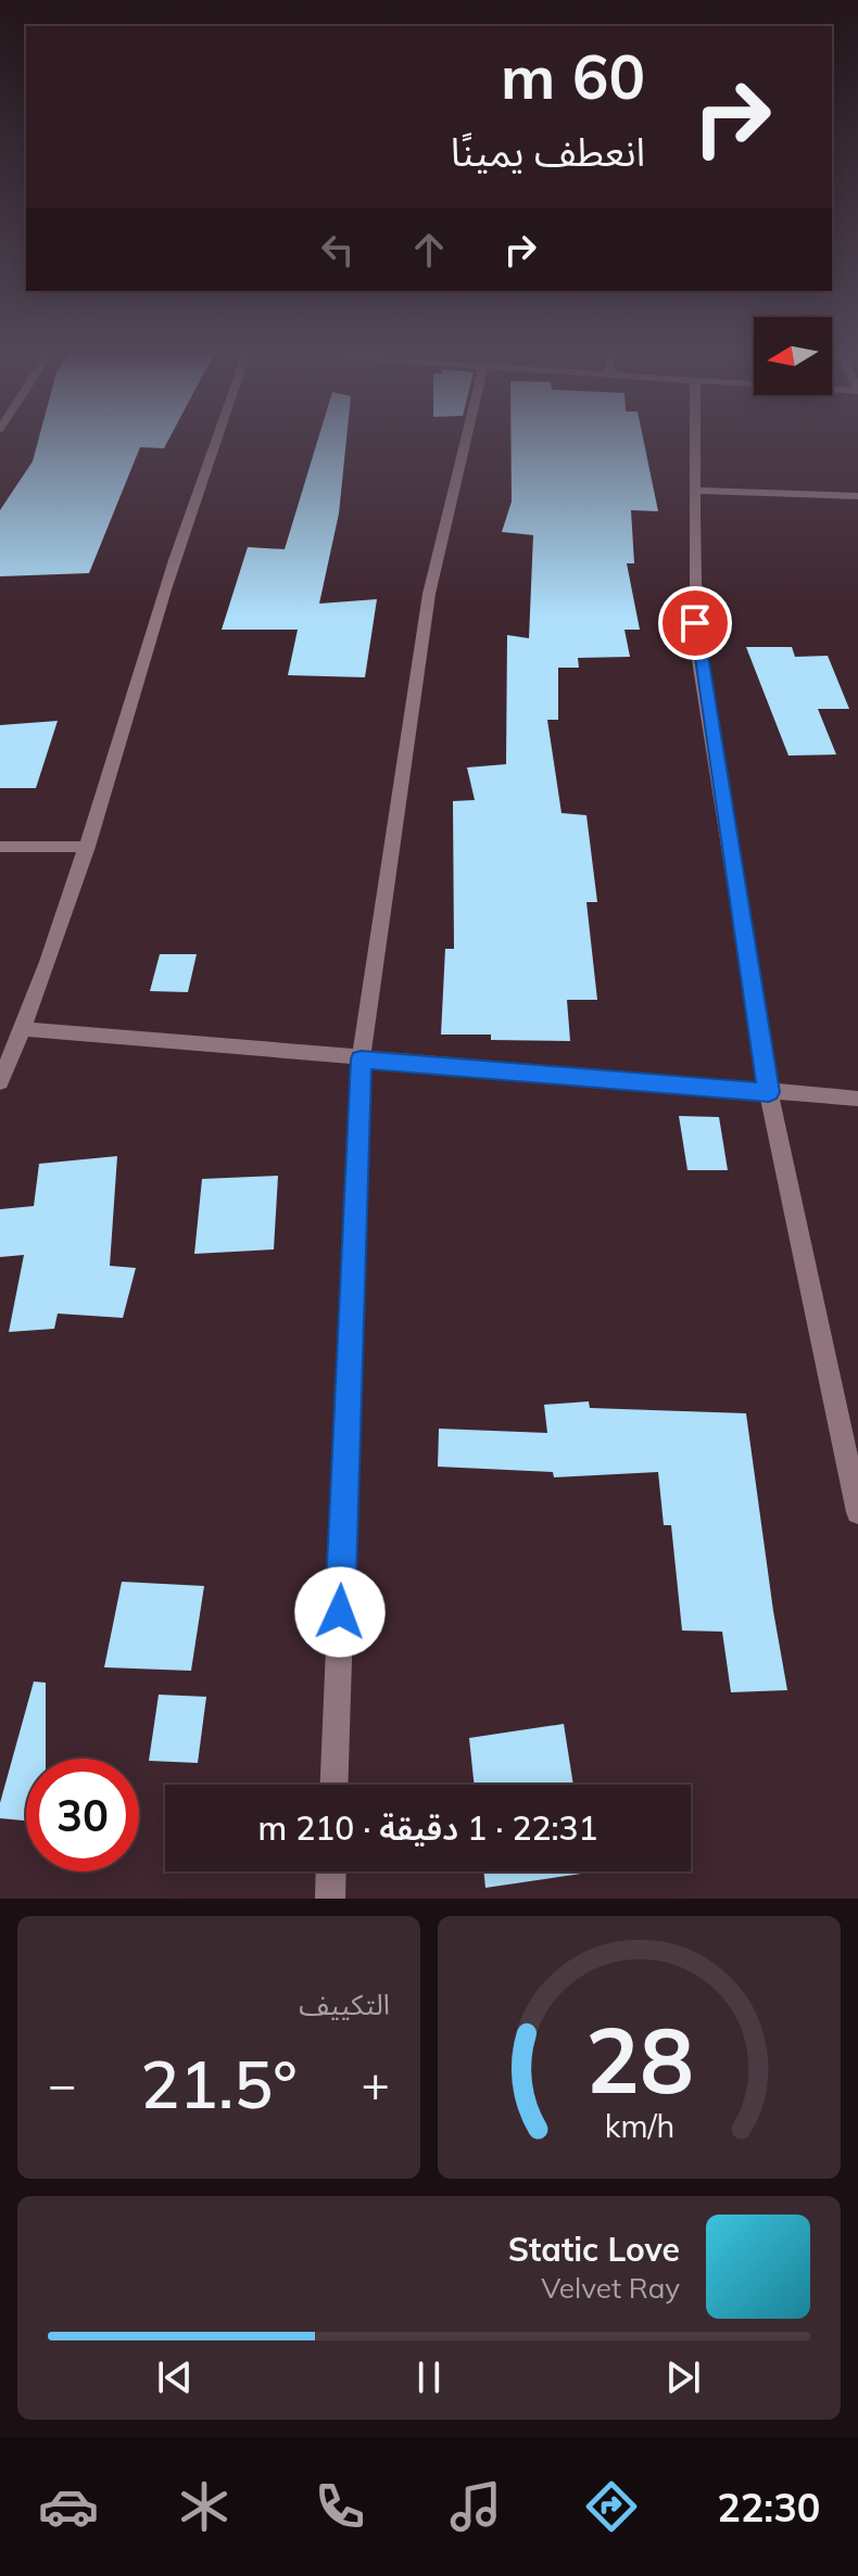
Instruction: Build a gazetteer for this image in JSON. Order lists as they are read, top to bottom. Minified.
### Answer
{"north":"left","page":{"turn":["60 m","انعطف يمينًا"],"limit":"30","trip":"22:31 · 1 دقيقة · 210 m","tile":"التكييف","heat":["−","21.5°","+"],"song":["Static Love","Velvet Ray"],"tabs":"22:30","gauge":["28","km/h"]}}
